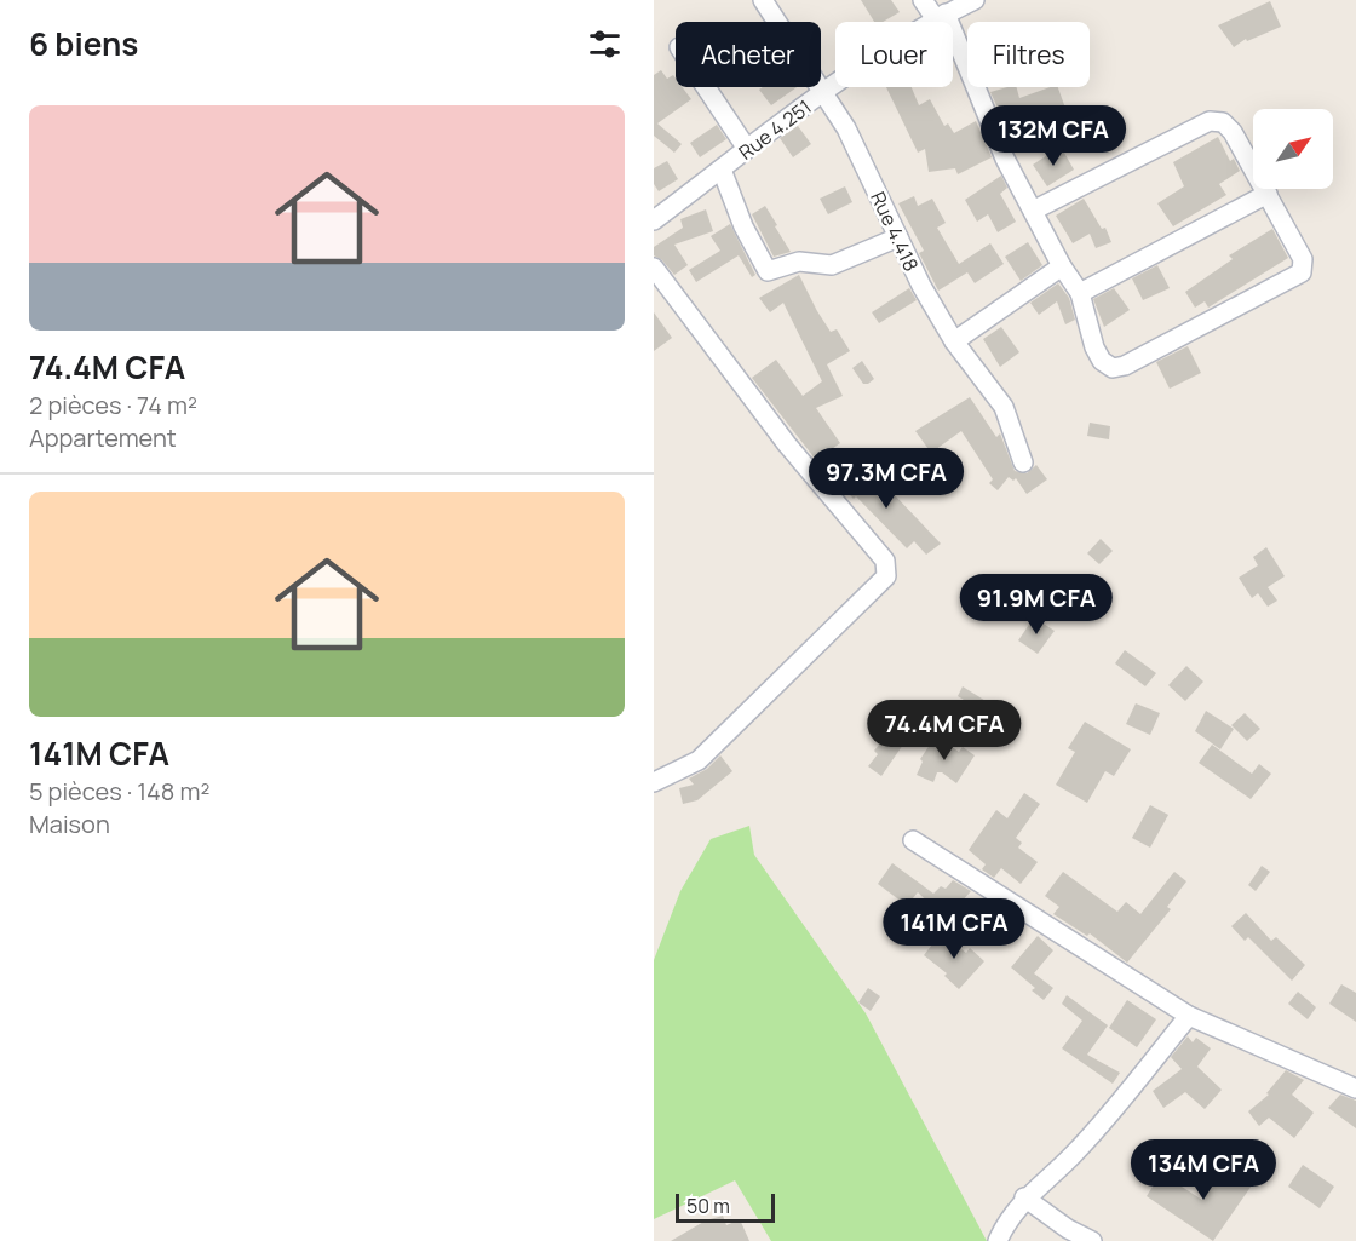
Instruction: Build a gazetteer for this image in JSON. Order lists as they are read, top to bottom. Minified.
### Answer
{"streets":{"street":["Rue 4.251","Rue 4.418"]},"crossings":[["Rue 4.251","Rue 4.418"]],"scale_bar":"50 m","north":"top right","page":{"heading":"6 biens","chip":["Acheter","Louer","Filtres"],"list":[{"name":"74.4M CFA","note":"2 pièces · 74 m² · Appartement"},{"name":"141M CFA","note":"5 pièces · 148 m² · Maison"}],"price":["132M CFA","97.3M CFA","91.9M CFA","74.4M CFA","141M CFA","134M CFA"],"scale":"50 m"}}
